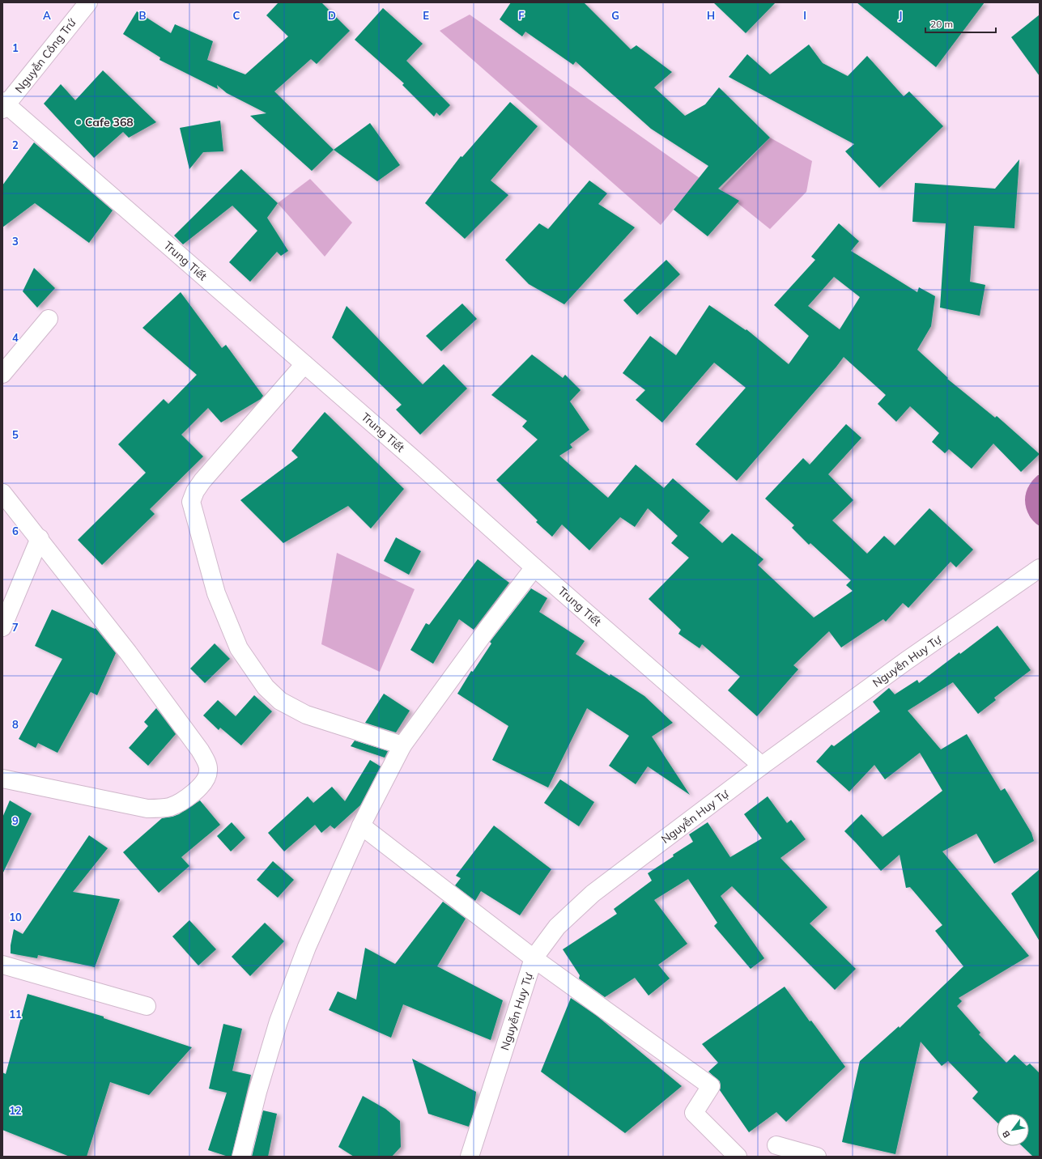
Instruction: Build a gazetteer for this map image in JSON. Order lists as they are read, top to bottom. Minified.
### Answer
{"streets":{"street":["Nguyễn Công Trứ","Trung Tiết","Nguyễn Huy Tự"]},"crossings":[["Nguyễn Công Trứ","Trung Tiết"],["Trung Tiết","Nguyễn Huy Tự"]],"places":["Cafe 368"],"scale_bar":"20 m","north":"bottom left","grid":{"columns":["A","B","C","D","E","F","G","H","I","J"],"rows":["1","2","3","4","5","6","7","8","9","10","11","12"]}}
